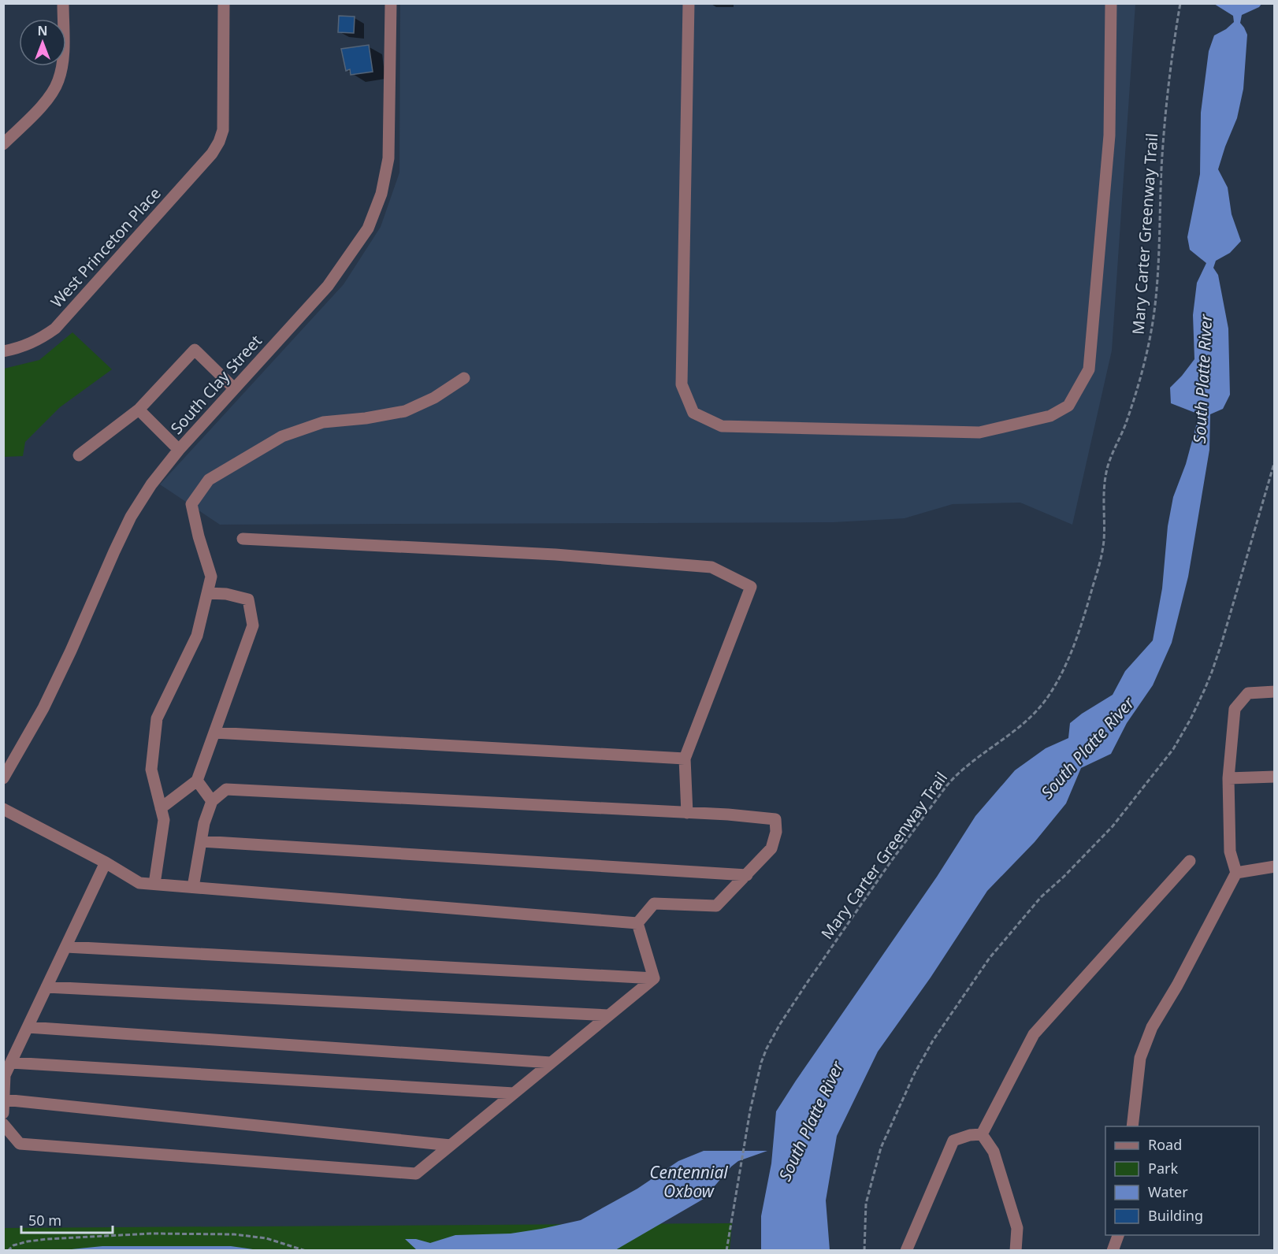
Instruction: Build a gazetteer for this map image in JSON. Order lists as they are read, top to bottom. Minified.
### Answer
{"streets":{"street":["West Princeton Place","South Clay Street"],"path":["Mary Carter Greenway Trail"]},"water":["South Platte River","Centennial Oxbow"],"legend":["Road","Park","Water","Building"],"scale_bar":"50 m","north":"top"}
